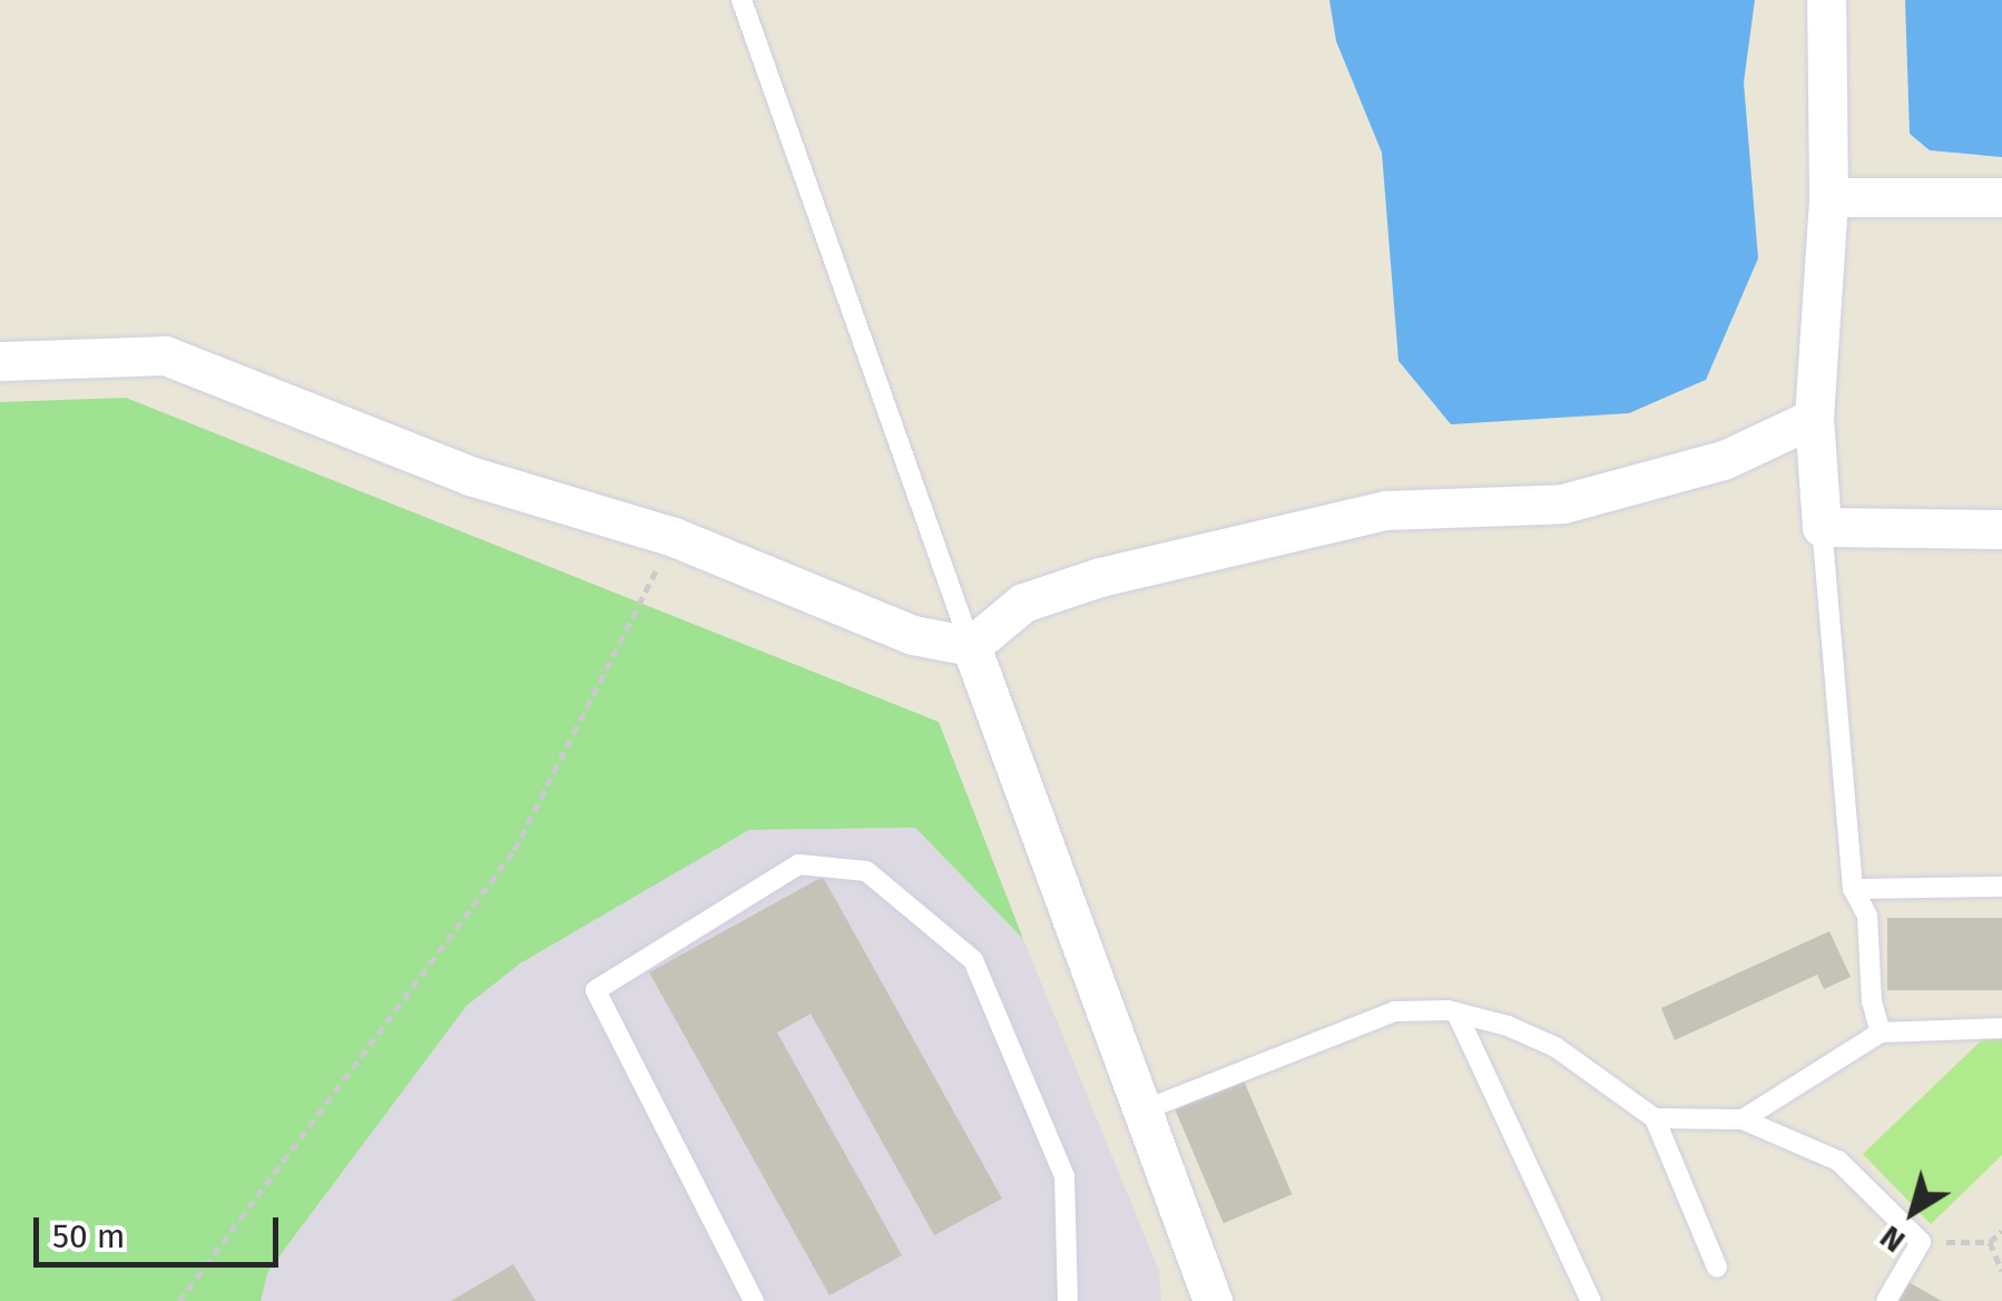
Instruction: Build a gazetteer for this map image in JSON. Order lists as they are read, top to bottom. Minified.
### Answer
{"scale_bar":"50 m","north":"bottom left"}
